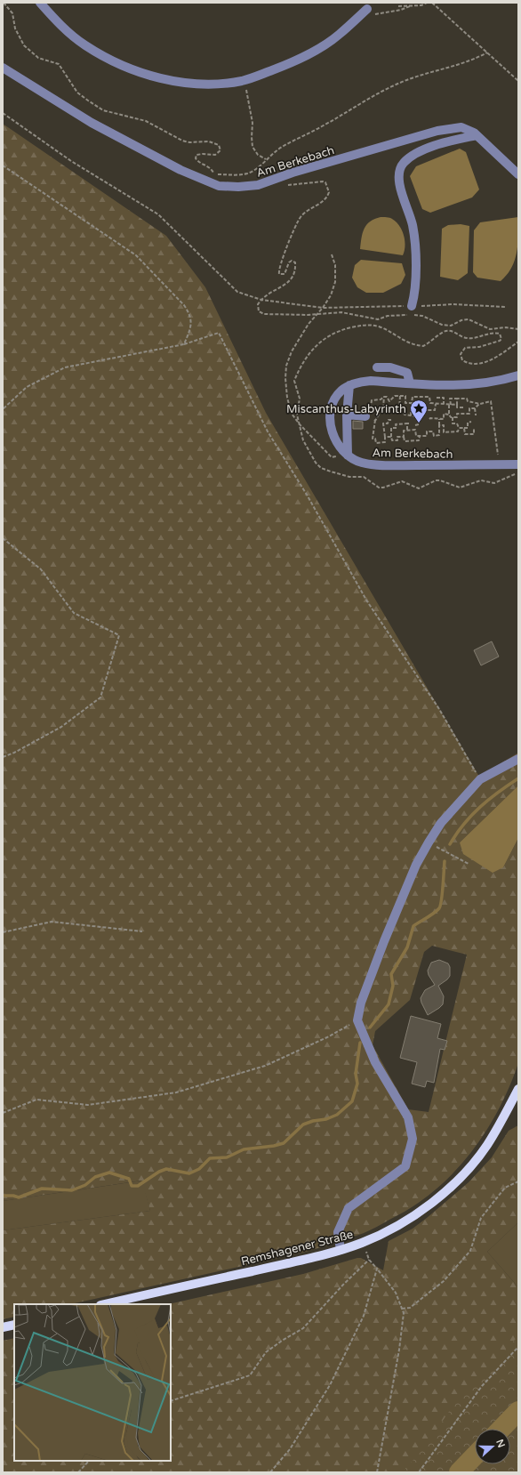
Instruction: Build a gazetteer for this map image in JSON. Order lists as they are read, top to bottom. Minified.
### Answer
{"streets":{"main road":["Remshagener Straße"],"lane":["Am Berkebach"]},"places":{"place":["Miscanthus-Labyrinth"]},"north":"right"}
